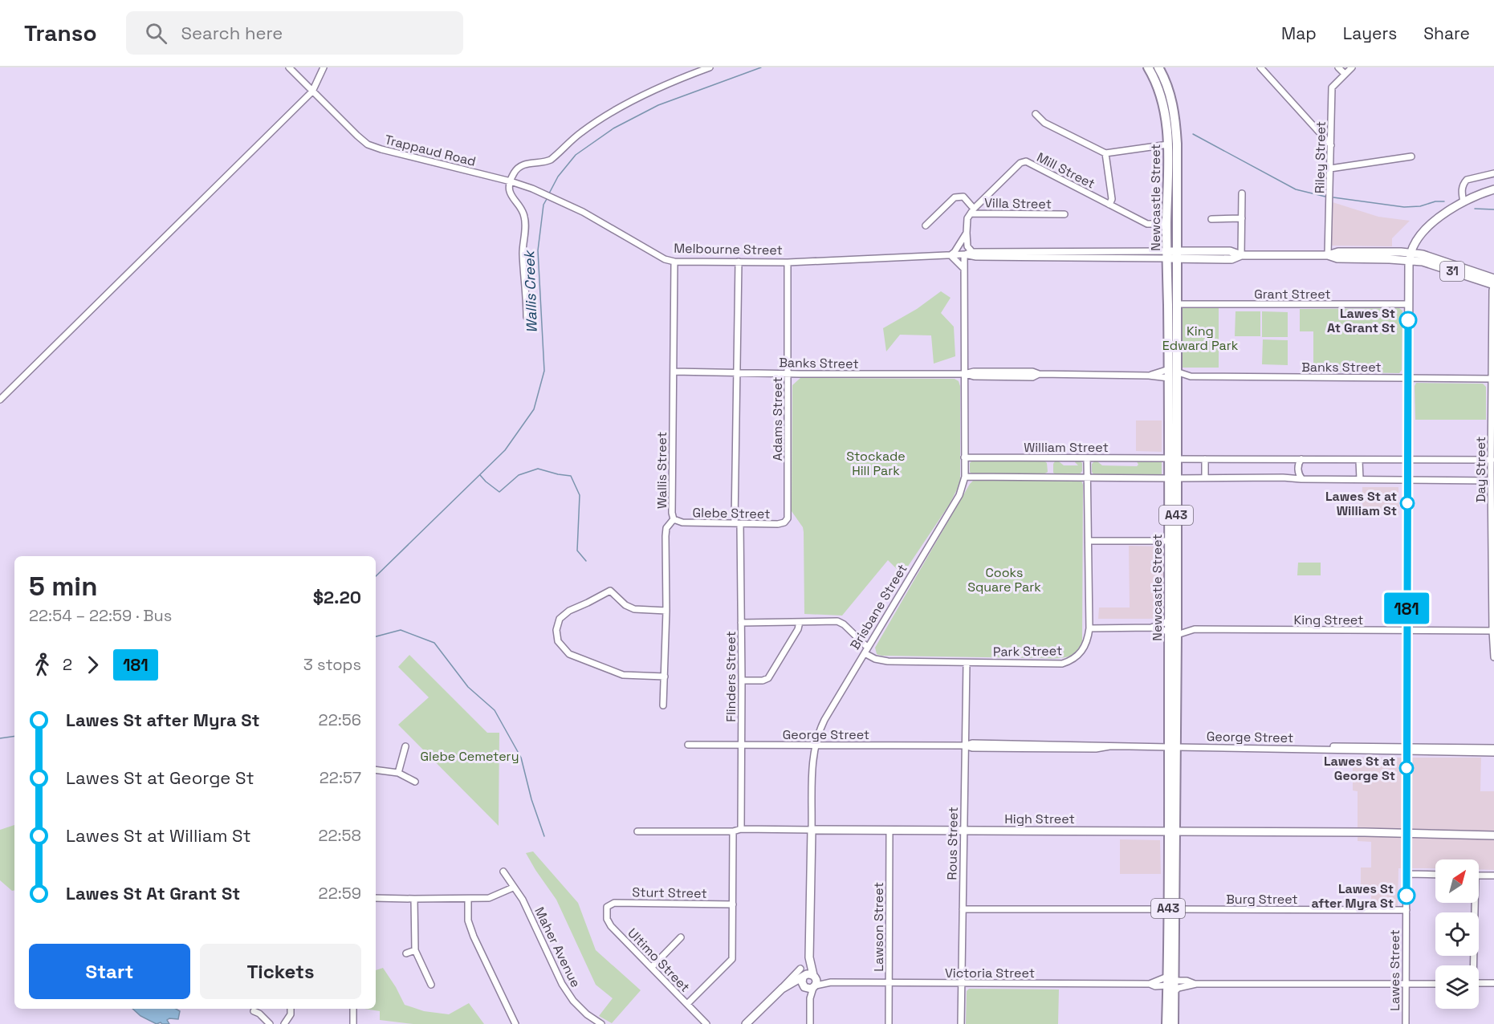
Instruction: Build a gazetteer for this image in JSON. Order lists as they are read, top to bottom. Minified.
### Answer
{"streets":{"highway":["Newcastle Street","A43"],"main road":["Melbourne Street","31","Brisbane Street","High Street","Lawes Street"],"street":["Trappaud Road","Riley Street","Mill Street","Villa Street","Grant Street","Banks Street","Adams Street","William Street","Day Street","Wallis Street","Glebe Street","King Street","Park Street","Flinders Street","George Street","Rous Street","Sturt Street","Burg Street","Lawson Street","Maher Avenue","Ultimo Street","Victoria Street"]},"crossings":[["Trappaud Road","Melbourne Street"],["Riley Street","Melbourne Street"],["Mill Street","Newcastle Street"],["Mill Street","Villa Street"],["Newcastle Street","Melbourne Street"],["Newcastle Street","Grant Street"],["Newcastle Street","Banks Street"],["Newcastle Street","William Street"],["Newcastle Street","King Street"],["Newcastle Street","George Street"],["Newcastle Street","High Street"],["Newcastle Street","Burg Street"],["Newcastle Street","Victoria Street"],["Melbourne Street","Adams Street"],["Melbourne Street","Day Street"],["Melbourne Street","Wallis Street"],["Melbourne Street","Brisbane Street"],["Melbourne Street","Flinders Street"],["Melbourne Street","Lawes Street"],["Grant Street","Lawes Street"],["Banks Street","Adams Street"],["Banks Street","Day Street"],["Banks Street","Wallis Street"],["Banks Street","Brisbane Street"],["Banks Street","Flinders Street"],["Banks Street","Lawes Street"],["Adams Street","Glebe Street"],["William Street","Day Street"],["William Street","Brisbane Street"],["William Street","Park Street"],["William Street","Lawes Street"],["Day Street","King Street"],["Wallis Street","Glebe Street"],["Glebe Street","Flinders Street"],["Brisbane Street","Park Street"],["Brisbane Street","George Street"],["Brisbane Street","High Street"],["Brisbane Street","Victoria Street"],["King Street","Park Street"],["King Street","Lawes Street"],["Park Street","Flinders Street"],["Park Street","Rous Street"],["Flinders Street","George Street"],["Flinders Street","High Street"],["George Street","Rous Street"],["George Street","Lawes Street"],["High Street","Rous Street"],["High Street","Lawson Street"],["High Street","Lawes Street"],["Rous Street","Burg Street"],["Rous Street","Victoria Street"],["Sturt Street","Ultimo Street"],["Burg Street","Lawes Street"],["Lawson Street","Victoria Street"],["Lawes Street","Victoria Street"]],"water":["Wallis Creek"],"parks":["King Edward Park","Stockade Hill Park","Cooks Square Park","Glebe Cemetery"],"places":["Lawes St At Grant St","Lawes St at William St","Lawes St at George St","Lawes St after Myra St"],"lines":["bus line 181"],"north":"top right","page":{"header":"Transo","search":"Search here","nav":["Map","Layers","Share"],"on_map":"181","heading":["5 min","22:54 – 22:59 · Bus","$2.20"],"legs":["2","181","3 stops"],"list":[{"name":"Lawes St after Myra St","value":"22:56"},{"name":"Lawes St at George St","value":"22:57"},{"name":"Lawes St at William St","value":"22:58"},{"name":"Lawes St At Grant St","value":"22:59"}],"buttons":["Start","Tickets"]}}
